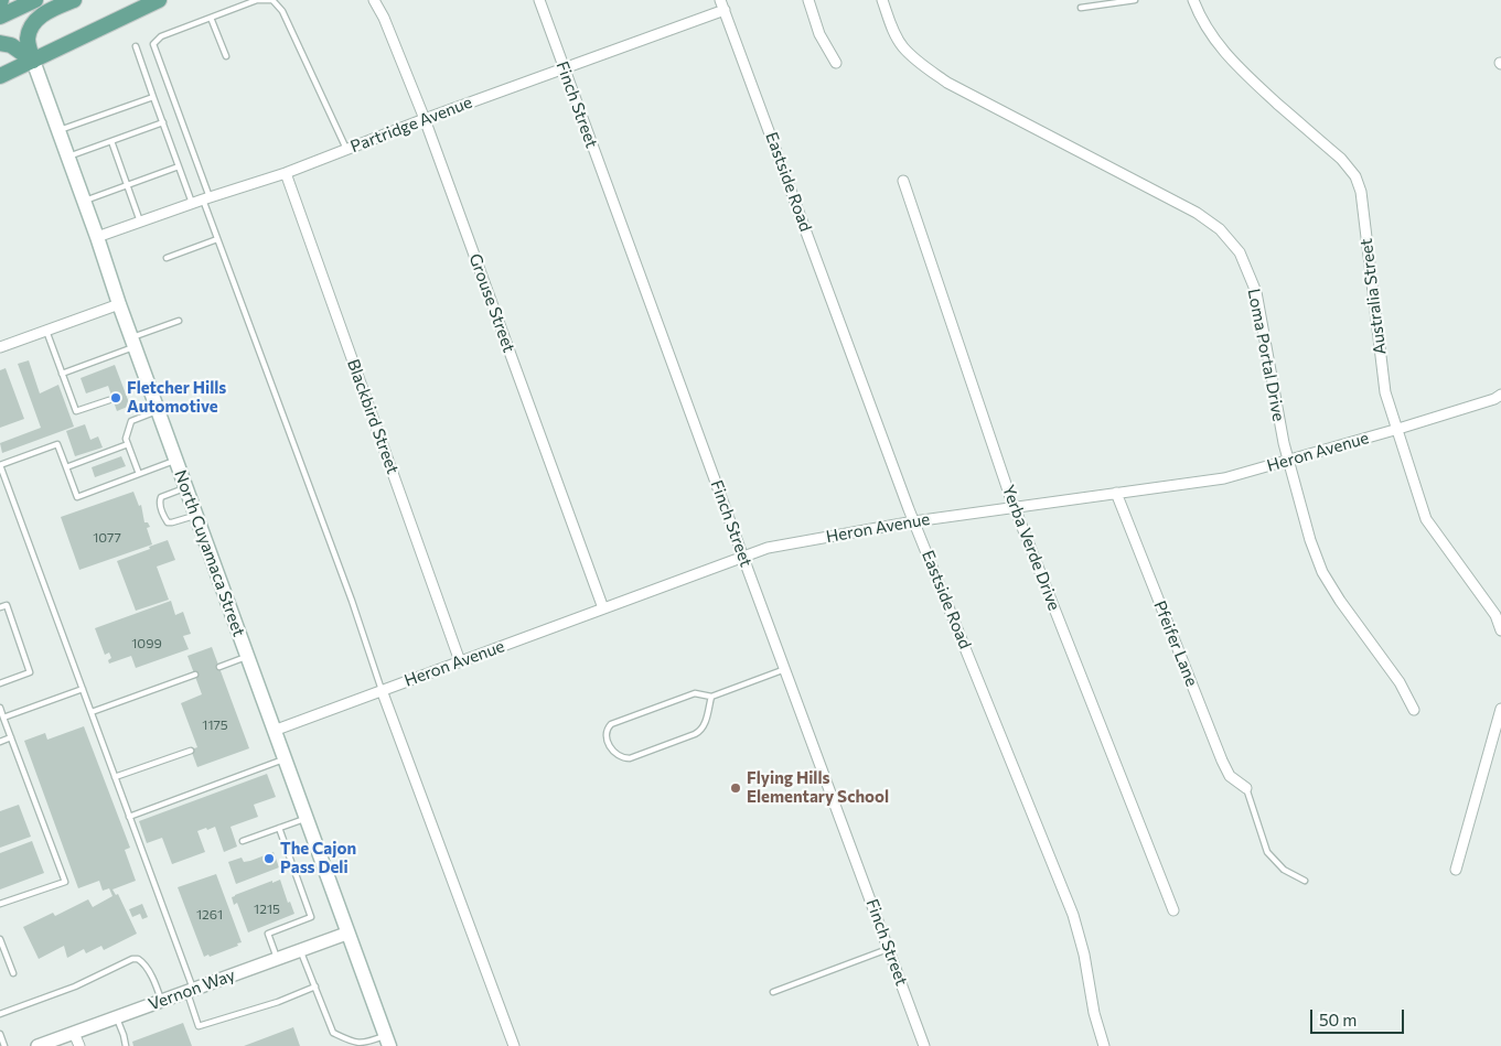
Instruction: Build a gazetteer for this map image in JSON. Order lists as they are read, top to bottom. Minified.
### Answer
{"streets":{"main road":["North Cuyamaca Street"],"street":["Finch Street","Partridge Avenue","Eastside Road","Australia Street","Grouse Street","Loma Portal Drive","Blackbird Street","Heron Avenue","Yerba Verde Drive","Pfeifer Lane","Vernon Way"]},"crossings":[["Finch Street","Partridge Avenue"],["Finch Street","Heron Avenue"],["Partridge Avenue","Eastside Road"],["Partridge Avenue","Grouse Street"],["Partridge Avenue","Blackbird Street"],["Partridge Avenue","North Cuyamaca Street"],["Eastside Road","Heron Avenue"],["Australia Street","Heron Avenue"],["Grouse Street","Heron Avenue"],["Loma Portal Drive","Heron Avenue"],["Blackbird Street","Heron Avenue"],["Heron Avenue","Yerba Verde Drive"],["Heron Avenue","North Cuyamaca Street"],["Heron Avenue","Pfeifer Lane"],["North Cuyamaca Street","Vernon Way"]],"places":["Fletcher Hills Automotive","Flying Hills Elementary School","The Cajon Pass Deli"],"house_numbers":["1077","1099","1175","1215","1261"],"scale_bar":"50 m"}
